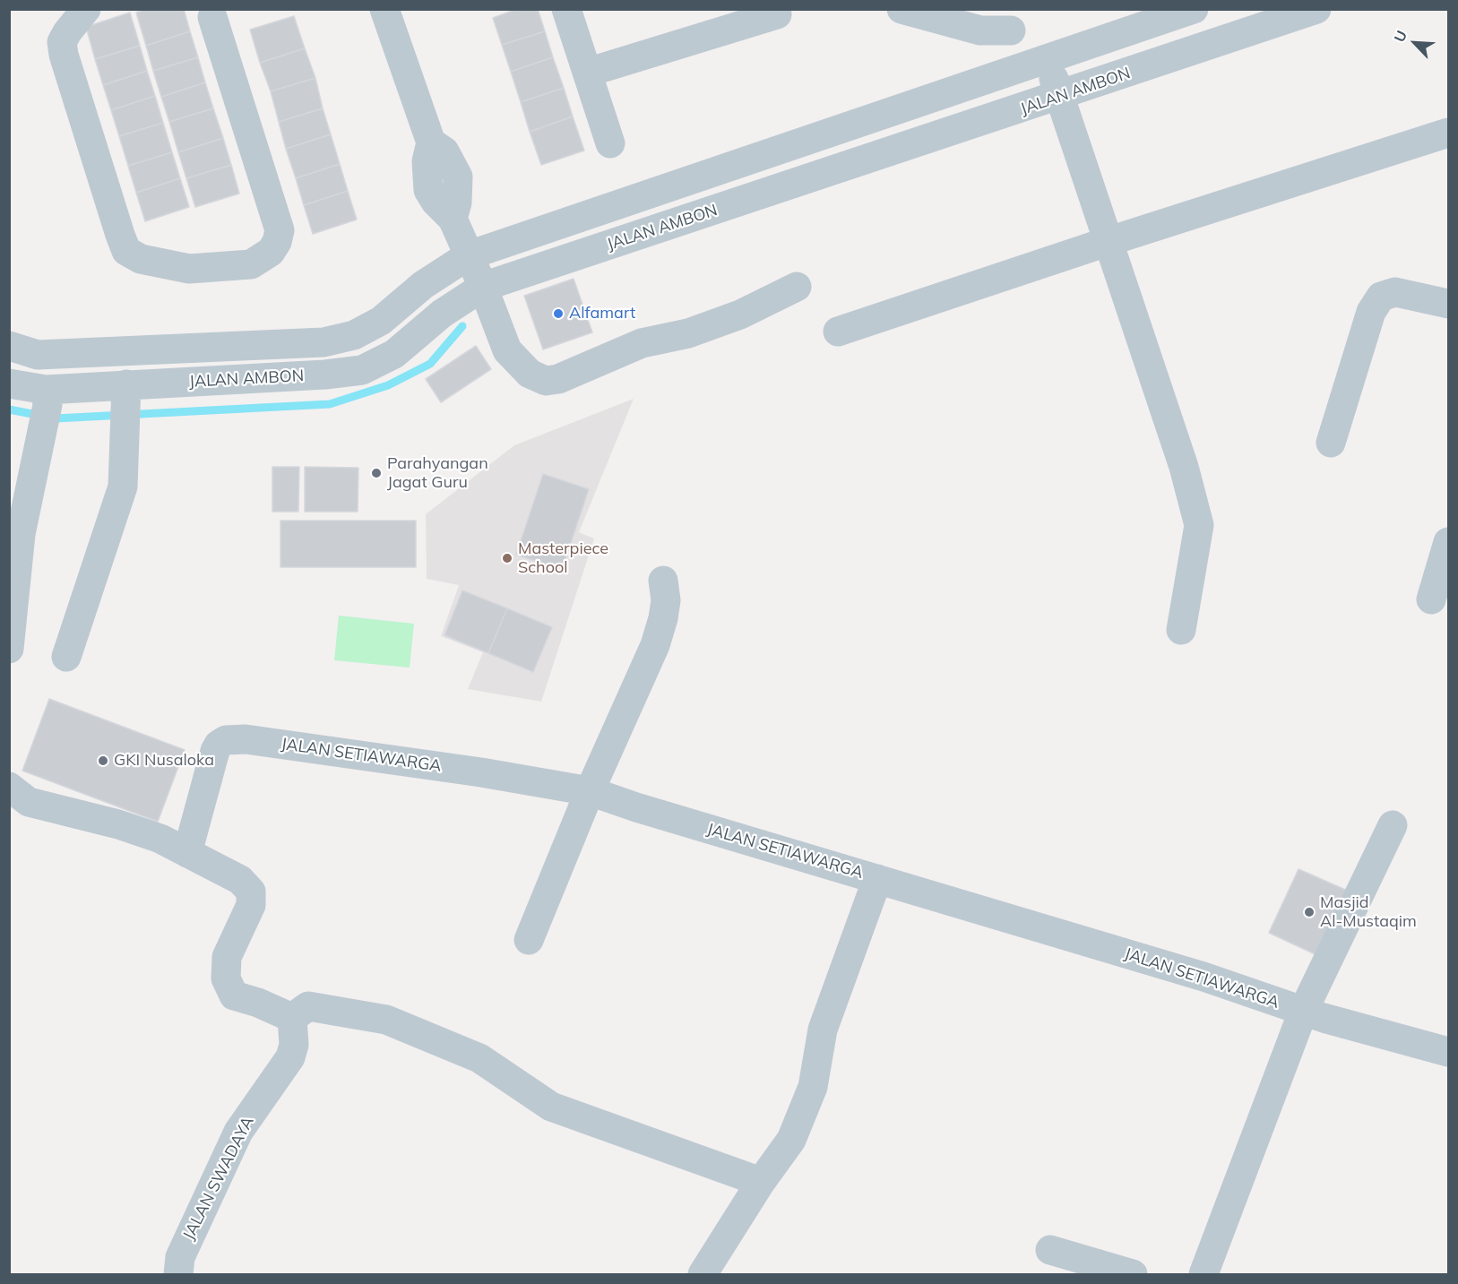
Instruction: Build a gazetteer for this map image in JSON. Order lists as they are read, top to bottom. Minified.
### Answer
{"streets":{"street":["JALAN AMBON","JALAN SETIAWARGA","JALAN SWADAYA"]},"places":["Alfamart","Parahyangan Jagat Guru","Masterpiece School","GKI Nusaloka","Masjid Al-Mustaqim"],"north":"top left"}
